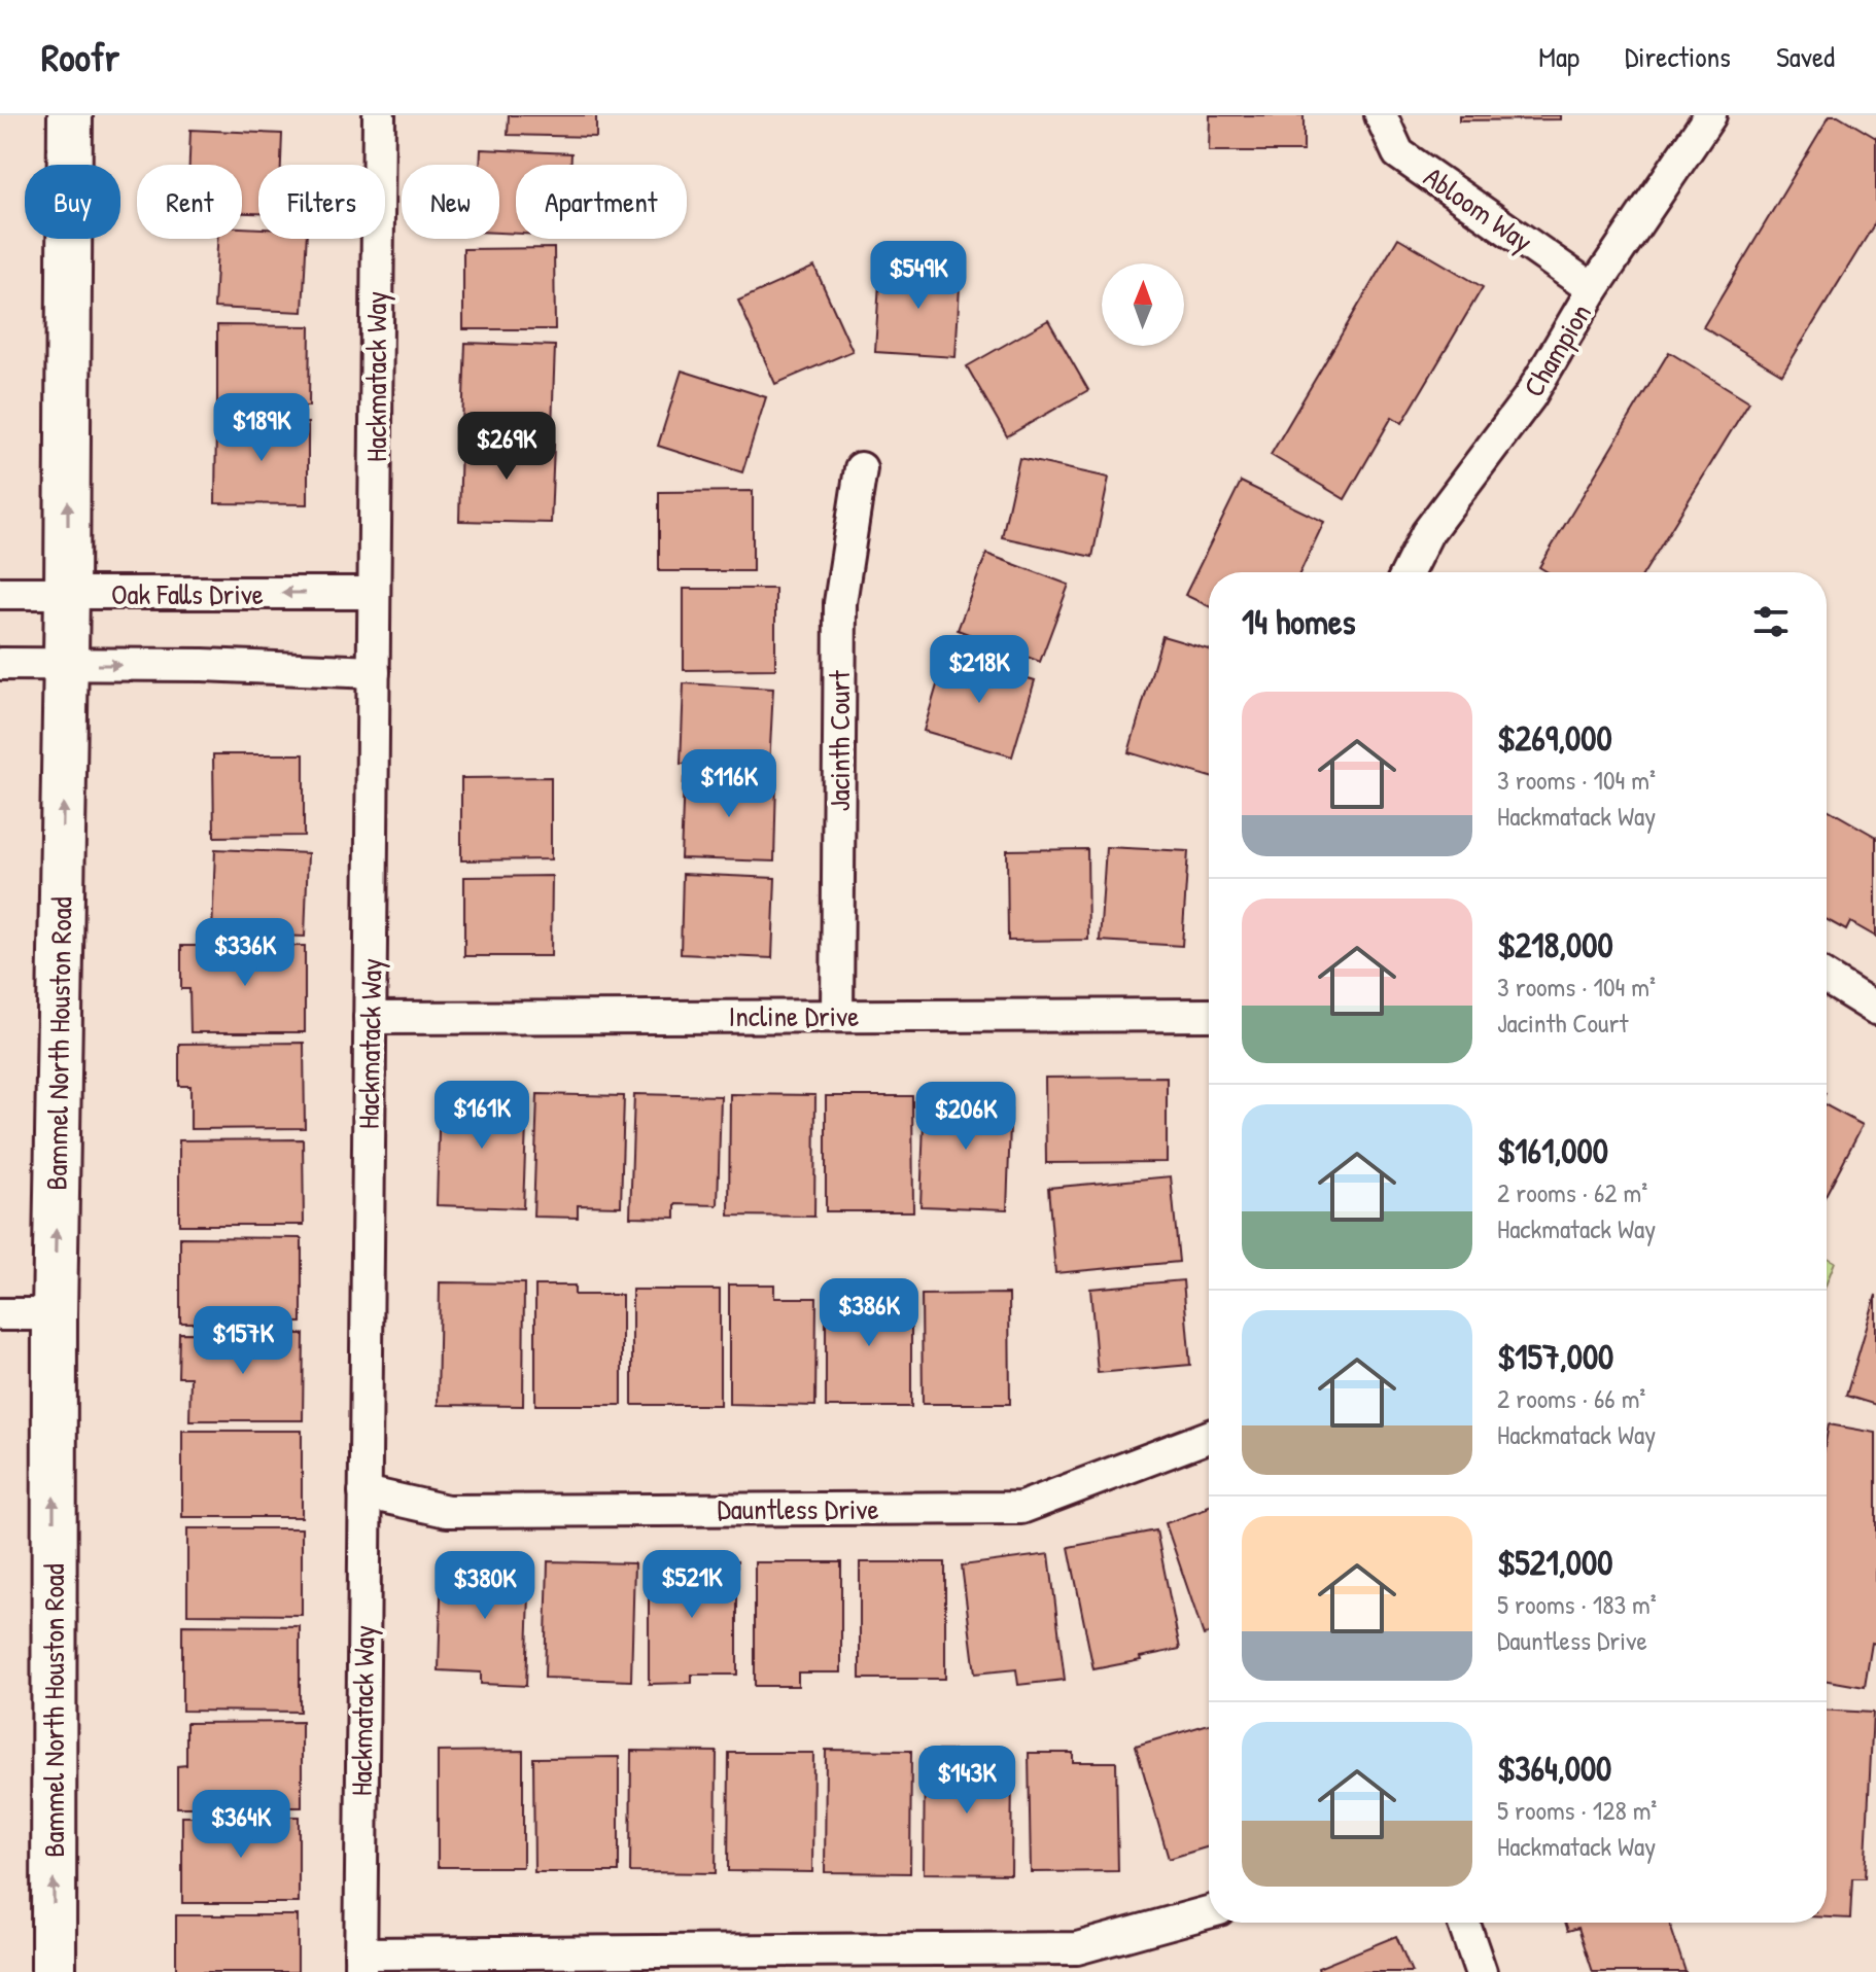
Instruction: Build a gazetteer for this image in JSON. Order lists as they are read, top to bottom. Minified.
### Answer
{"streets":{"main road":["Bammel North Houston Road"],"street":["Abloom Way","Champion","Hackmatack Way","Oak Falls Drive","Jacinth Court","Incline Drive","Dauntless Drive"]},"crossings":[["Abloom Way","Champion"],["Hackmatack Way","Oak Falls Drive"],["Hackmatack Way","Incline Drive"],["Hackmatack Way","Dauntless Drive"],["Oak Falls Drive","Bammel North Houston Road"],["Jacinth Court","Incline Drive"]],"one_way":["Bammel North Houston Road"],"north":"top","page":{"header":"Roofr","nav":["Map","Directions","Saved"],"chip":["Buy","Rent","Filters","New","Apartment"],"price":["$549K","$189K","$269K","$218K","$116K","$336K","$161K","$206K","$386K","$157K","$521K","$380K","$143K","$364K"],"heading":"14 homes","list":[{"name":"$269,000","note":"3 rooms · 104 m² · Hackmatack Way"},{"name":"$218,000","note":"3 rooms · 104 m² · Jacinth Court"},{"name":"$161,000","note":"2 rooms · 62 m² · Hackmatack Way"},{"name":"$157,000","note":"2 rooms · 66 m² · Hackmatack Way"},{"name":"$521,000","note":"5 rooms · 183 m² · Dauntless Drive"},{"name":"$364,000","note":"5 rooms · 128 m² · Hackmatack Way"}]}}
